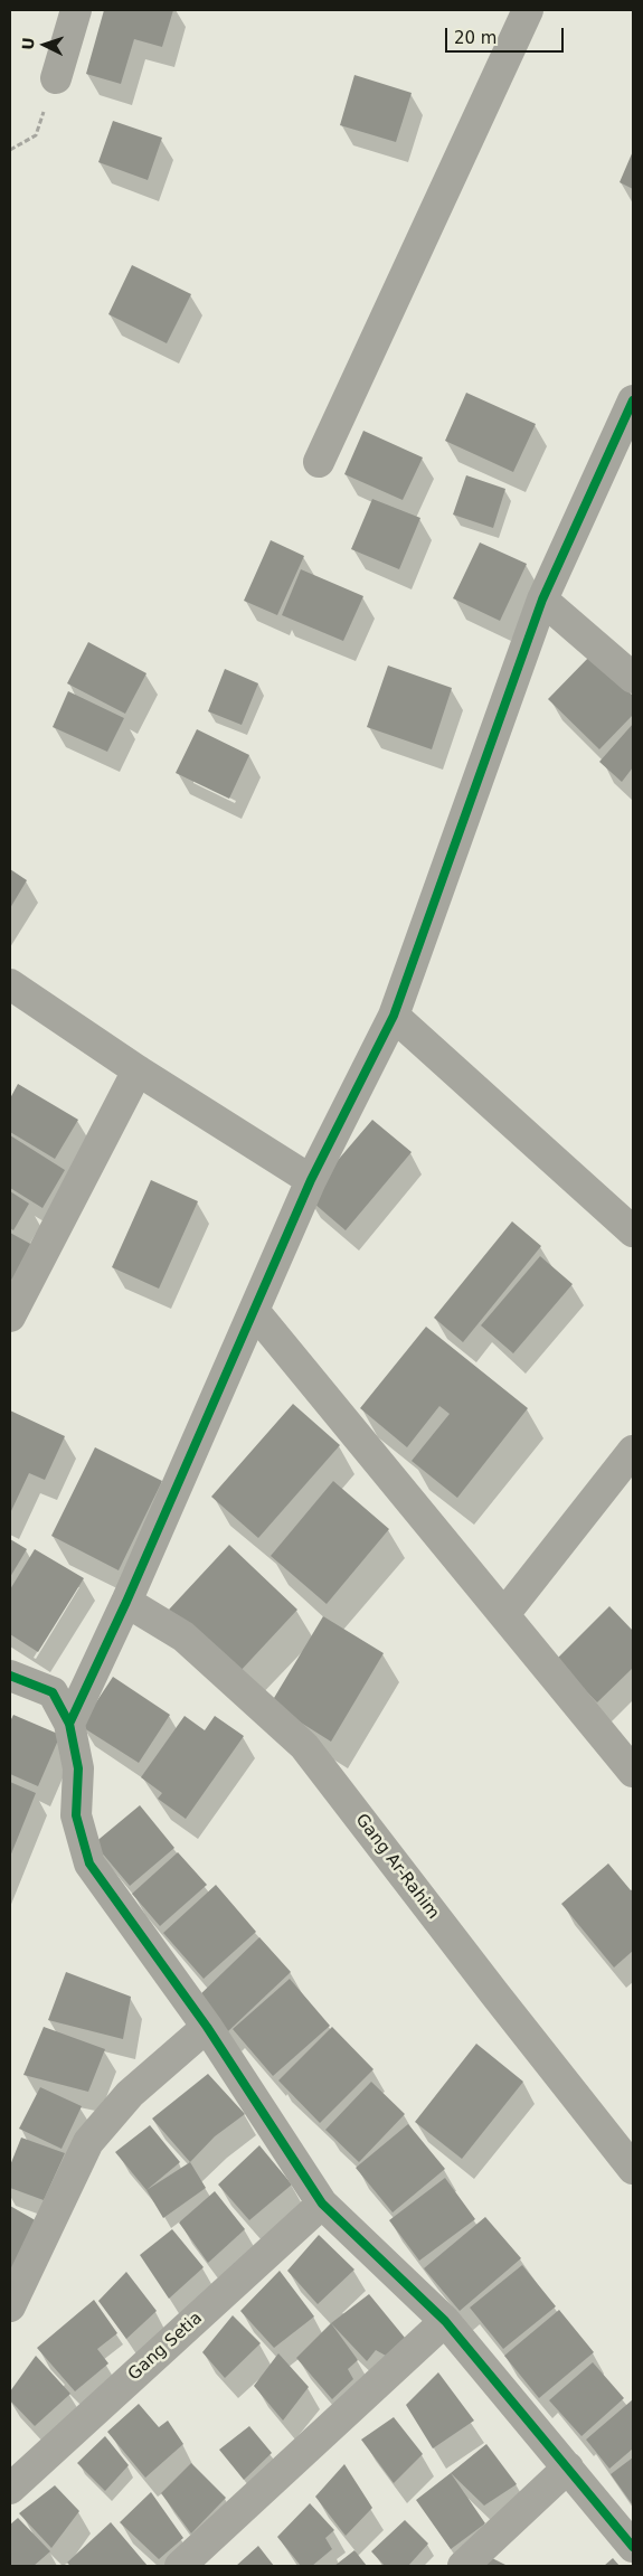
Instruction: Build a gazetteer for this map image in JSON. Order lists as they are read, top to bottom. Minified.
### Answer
{"streets":{"street":["Gang Ar-Rahim","Gang Setia"]},"scale_bar":"20 m","north":"left"}
